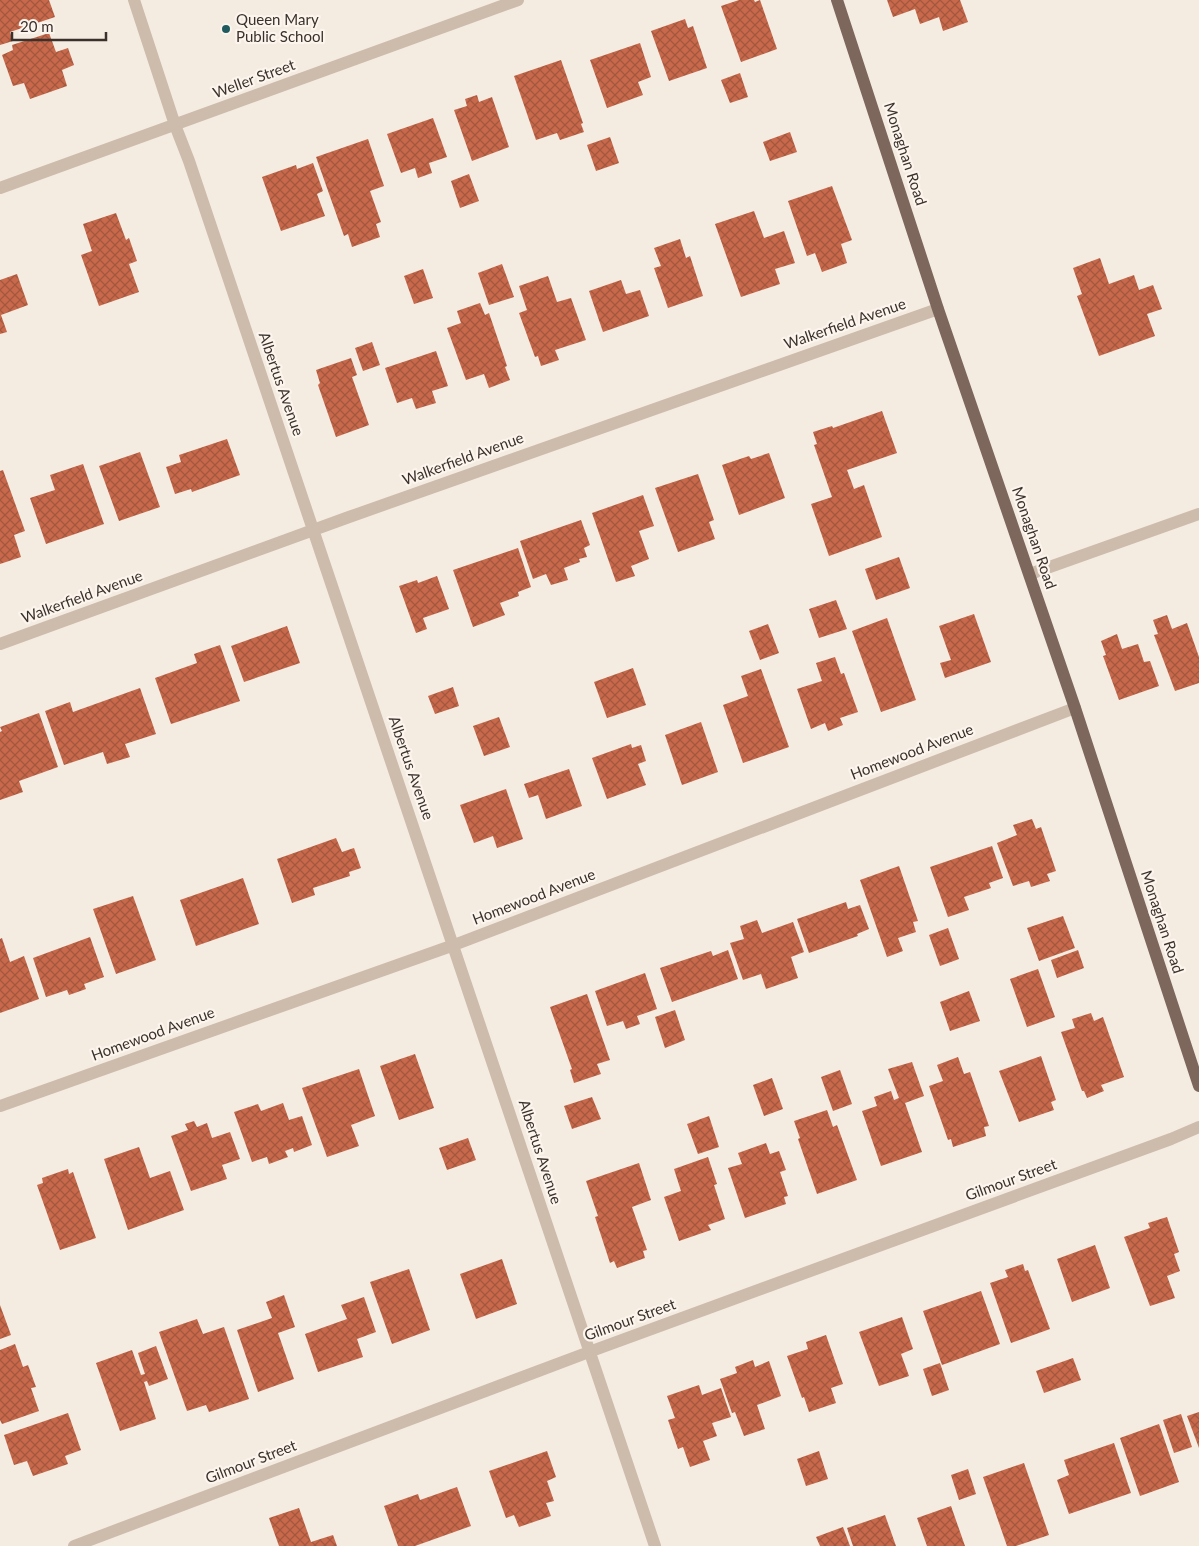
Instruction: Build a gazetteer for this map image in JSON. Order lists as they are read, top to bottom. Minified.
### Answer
{"streets":{"main road":["Monaghan Road"],"street":["Weller Street","Walkerfield Avenue","Albertus Avenue","Homewood Avenue","Gilmour Street"]},"crossings":[["Weller Street","Albertus Avenue"],["Monaghan Road","Walkerfield Avenue"],["Monaghan Road","Homewood Avenue"],["Walkerfield Avenue","Albertus Avenue"],["Albertus Avenue","Homewood Avenue"],["Albertus Avenue","Gilmour Street"]],"places":["Queen Mary Public School"],"scale_bar":"20 m"}
